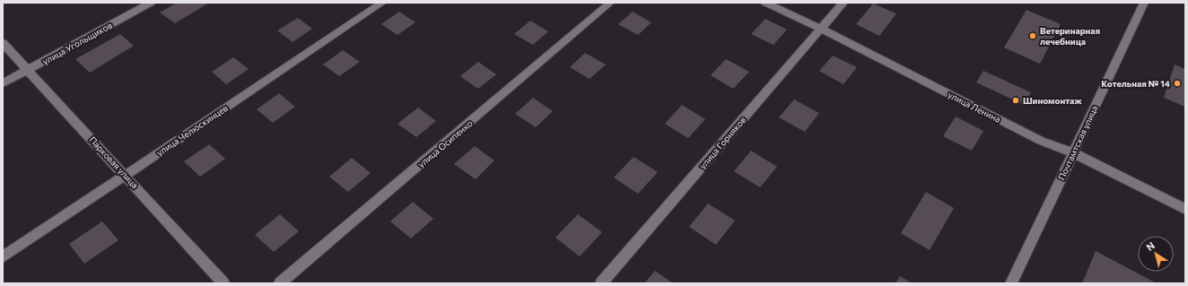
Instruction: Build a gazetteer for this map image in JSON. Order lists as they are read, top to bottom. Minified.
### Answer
{"streets":{"street":["улица Угольщиков","улица Ленина","улица Челюскинцев","улица Горняков","Почтамтская улица","улица Осипенко","Парковая улица"]},"crossings":[["улица Угольщиков","Парковая улица"],["улица Ленина","улица Горняков"],["улица Ленина","Почтамтская улица"],["улица Челюскинцев","Парковая улица"]],"places":["Ветеринарная лечебница","Котельная № 14","Шиномонтаж"],"north":"top left"}
